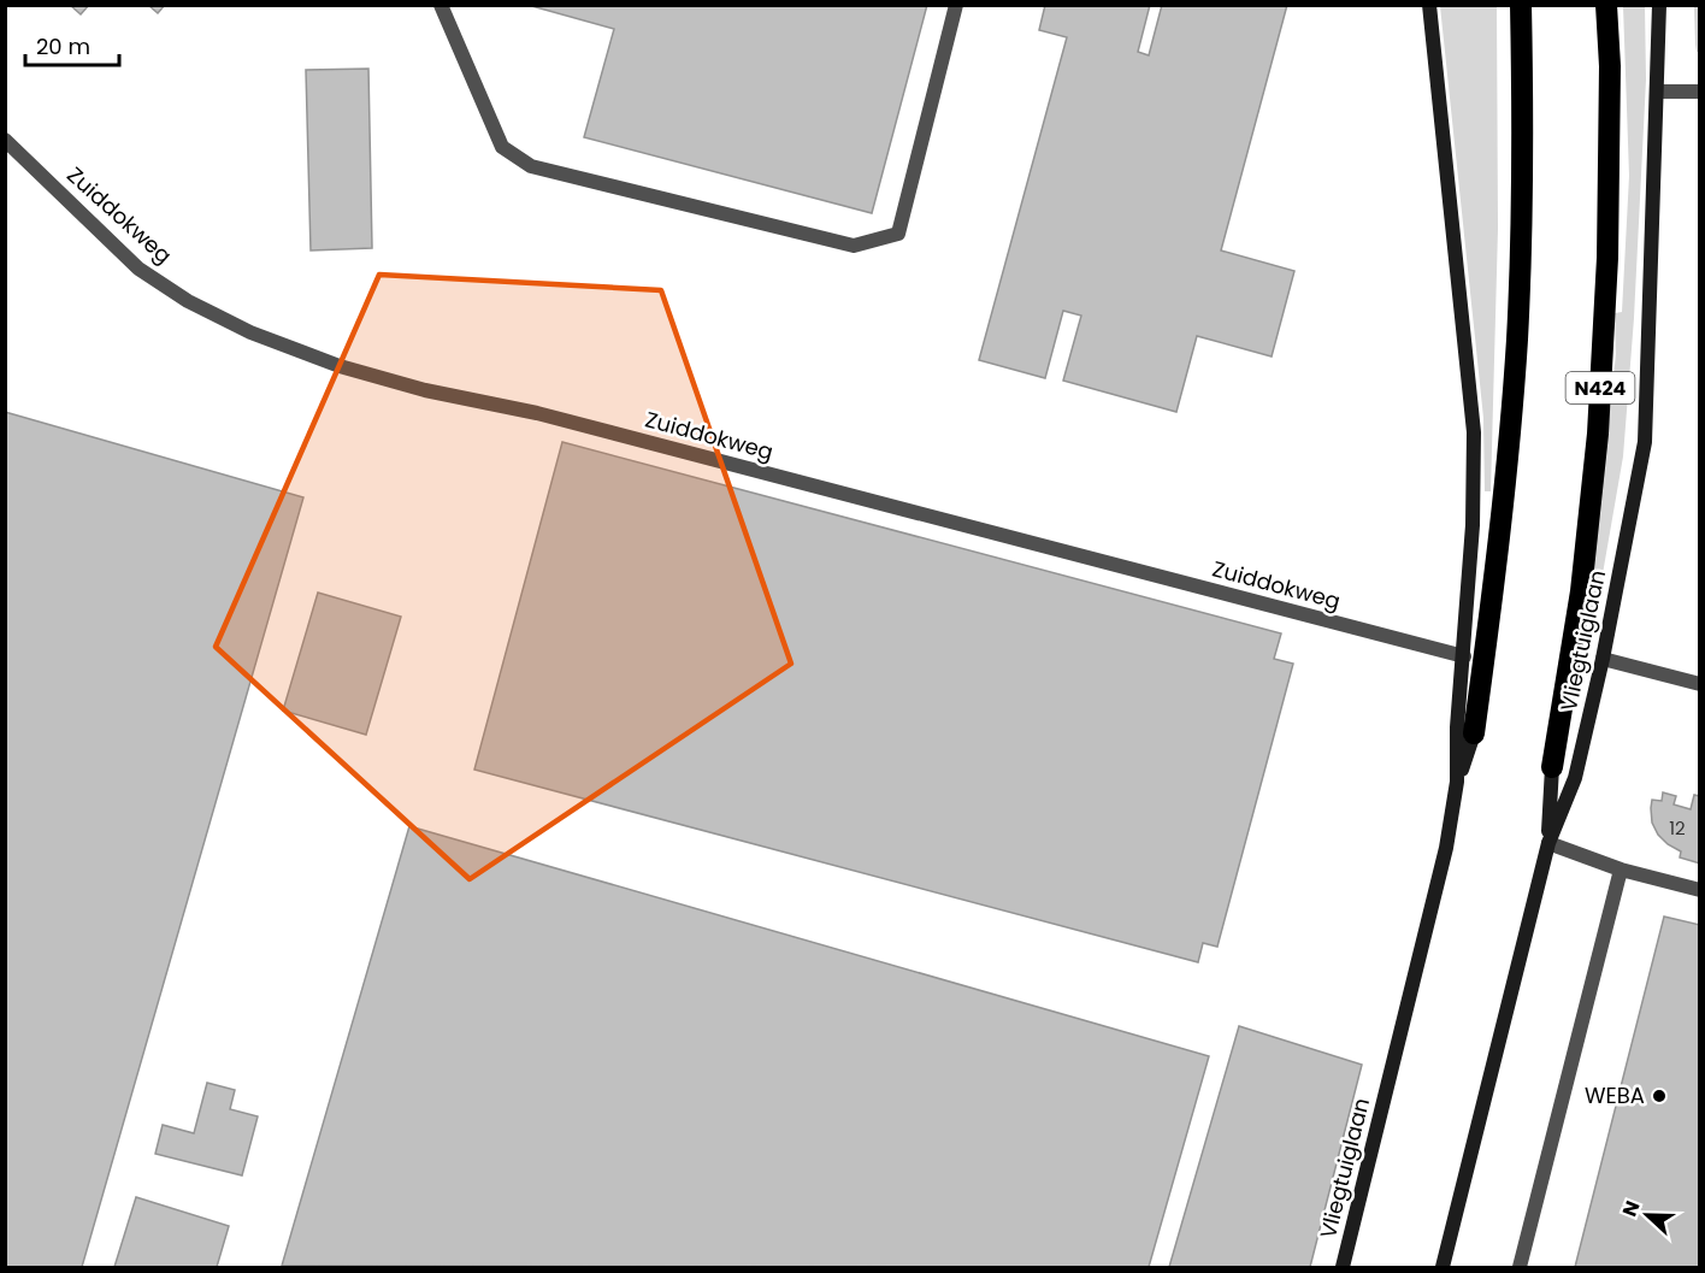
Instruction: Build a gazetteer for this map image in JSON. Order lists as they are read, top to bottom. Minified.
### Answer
{"streets":{"highway":["N424"],"main road":["Vliegtuiglaan"],"street":["Zuiddokweg"]},"crossings":[["Zuiddokweg","Vliegtuiglaan"],["N424","Vliegtuiglaan"]],"places":["WEBA"],"house_numbers":["12"],"scale_bar":"20 m","north":"left"}
